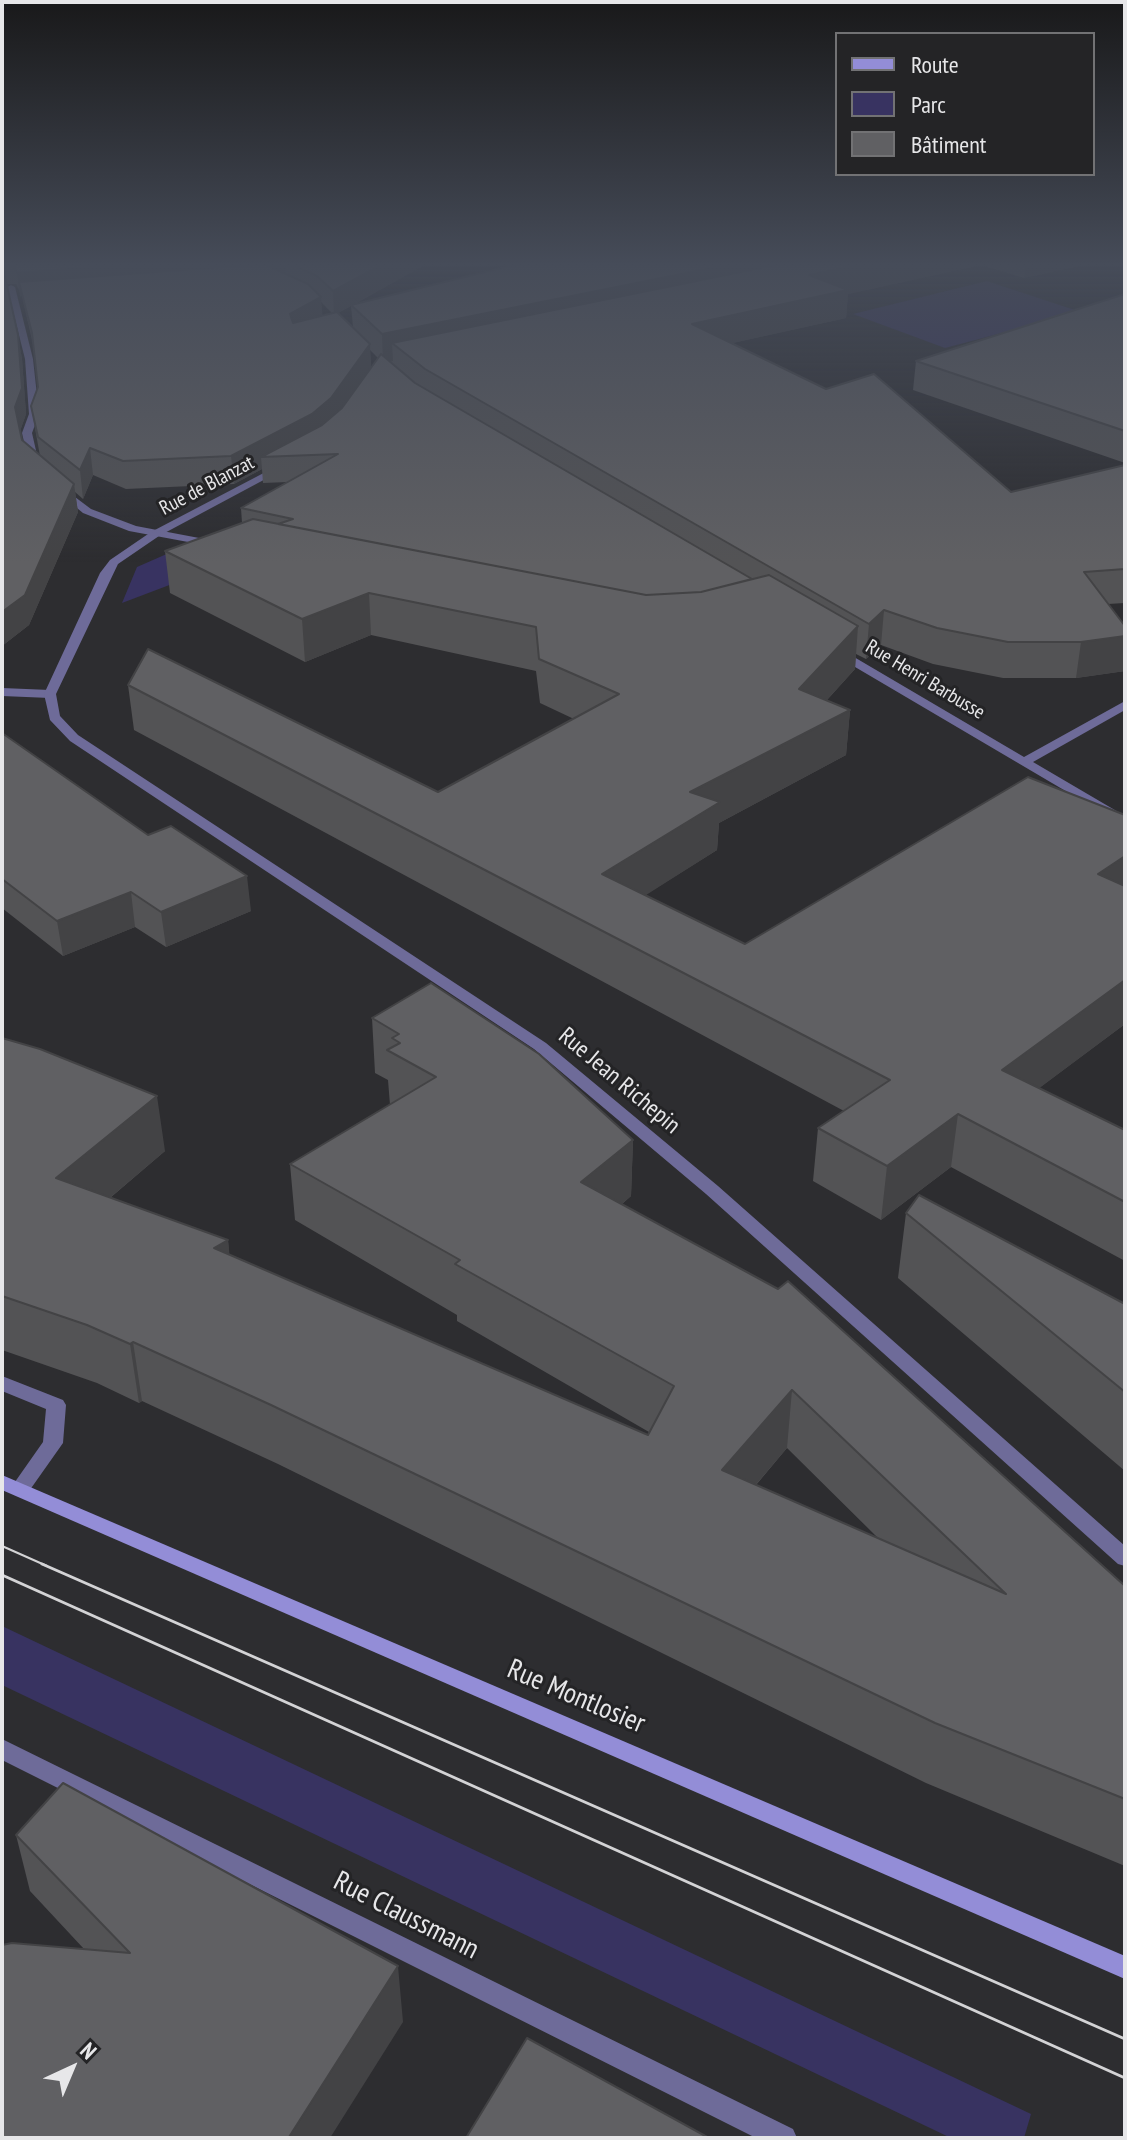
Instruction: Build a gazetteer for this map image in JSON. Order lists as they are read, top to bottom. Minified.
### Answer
{"streets":{"main road":["Rue Montlosier"],"street":["Rue de Blanzat","Rue Henri Barbusse","Rue Jean Richepin","Rue Claussmann"]},"crossings":[["Rue de Blanzat","Rue Jean Richepin"]],"legend":["Route","Parc","Bâtiment"],"north":"top right"}
